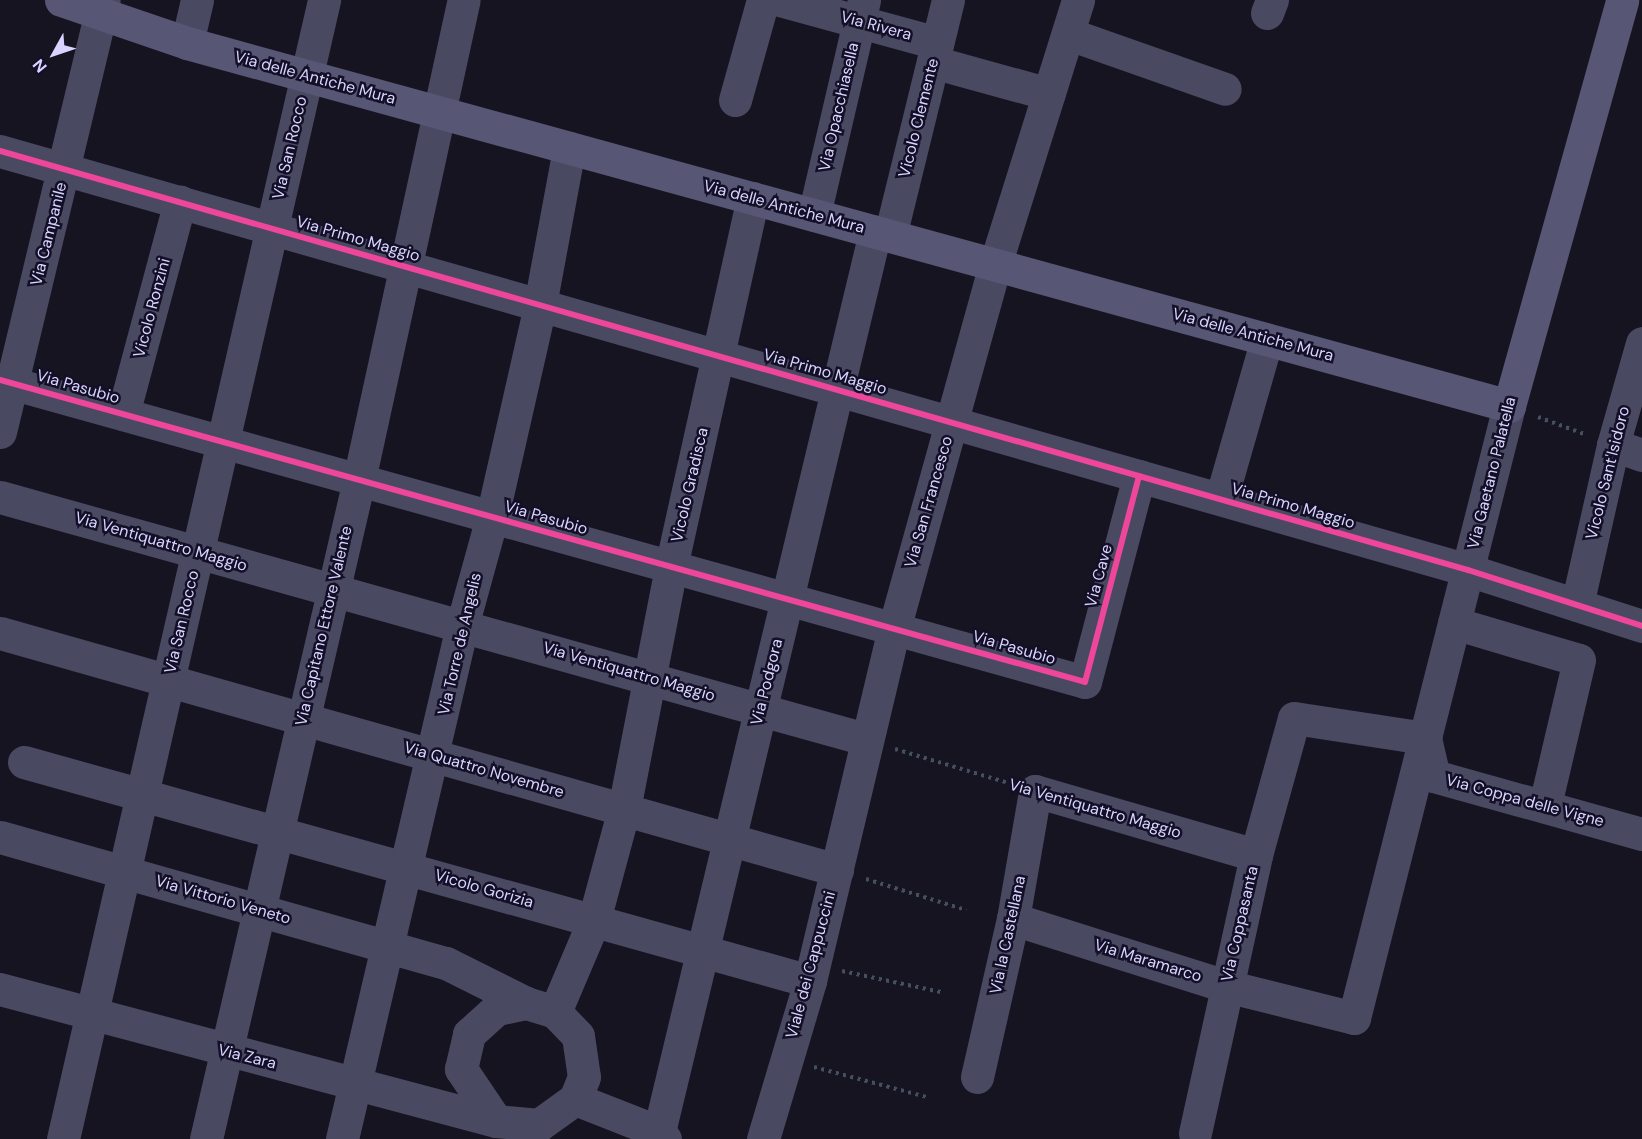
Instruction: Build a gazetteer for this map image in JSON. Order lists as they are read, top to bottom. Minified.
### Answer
{"streets":{"main road":["Via delle Antiche Mura","Via Gaetano Palatella"],"street":["Via Rivera","Via Opacchiasella","Vicolo Clemente","Via San Rocco","Via Campanile","Via Primo Maggio","Vicolo Ronzini","Via Pasubio","Vicolo Sant'Isidoro","Vicolo Gradisca","Via San Francesco","Via Ventiquattro Maggio","Via Cave","Via Capitano Ettore Valente","Via Torre de Angelis","Via Podgora","Via Quattro Novembre","Via Coppa delle Vigne","Vicolo Gorizia","Via Vittorio Veneto","Via Coppasanta","Via la Castellana","Via Maramarco","Viale dei Cappuccini","Via Zara"]},"crossings":[["Via Rivera","Via Opacchiasella"],["Via Rivera","Vicolo Clemente"],["Via Rivera","Via San Francesco"],["Via delle Antiche Mura","Via Opacchiasella"],["Via delle Antiche Mura","Vicolo Clemente"],["Via delle Antiche Mura","Via San Rocco"],["Via delle Antiche Mura","Via Campanile"],["Via delle Antiche Mura","Via Gaetano Palatella"],["Via delle Antiche Mura","Vicolo Gradisca"],["Via delle Antiche Mura","Via San Francesco"],["Via delle Antiche Mura","Via Capitano Ettore Valente"],["Via delle Antiche Mura","Via Torre de Angelis"],["Via delle Antiche Mura","Via Podgora"],["Vicolo Clemente","Via Podgora"],["Via San Rocco","Via Primo Maggio"],["Via San Rocco","Via Pasubio"],["Via San Rocco","Via Ventiquattro Maggio"],["Via San Rocco","Via Quattro Novembre"],["Via San Rocco","Vicolo Gorizia"],["Via San Rocco","Via Vittorio Veneto"],["Via San Rocco","Via Zara"],["Via Campanile","Via Primo Maggio"],["Via Campanile","Via Pasubio"],["Via Primo Maggio","Vicolo Ronzini"],["Via Primo Maggio","Via Gaetano Palatella"],["Via Primo Maggio","Vicolo Sant'Isidoro"],["Via Primo Maggio","Vicolo Gradisca"],["Via Primo Maggio","Via San Francesco"],["Via Primo Maggio","Via Cave"],["Via Primo Maggio","Via Capitano Ettore Valente"],["Via Primo Maggio","Via Torre de Angelis"],["Via Primo Maggio","Via Podgora"],["Vicolo Ronzini","Via Pasubio"],["Via Pasubio","Vicolo Gradisca"],["Via Pasubio","Via San Francesco"],["Via Pasubio","Via Cave"],["Via Pasubio","Via Capitano Ettore Valente"],["Via Pasubio","Via Torre de Angelis"],["Via Pasubio","Via Podgora"],["Via Gaetano Palatella","Via Coppa delle Vigne"],["Via Gaetano Palatella","Via Coppasanta"],["Via Gaetano Palatella","Via Maramarco"],["Vicolo Gradisca","Via Ventiquattro Maggio"],["Vicolo Gradisca","Via Quattro Novembre"],["Vicolo Gradisca","Vicolo Gorizia"],["Vicolo Gradisca","Via Vittorio Veneto"],["Vicolo Gradisca","Via Zara"],["Via San Francesco","Via Ventiquattro Maggio"],["Via San Francesco","Via Quattro Novembre"],["Via San Francesco","Viale dei Cappuccini"],["Via Ventiquattro Maggio","Via Capitano Ettore Valente"],["Via Ventiquattro Maggio","Via Torre de Angelis"],["Via Ventiquattro Maggio","Via Podgora"],["Via Ventiquattro Maggio","Via Coppasanta"],["Via Ventiquattro Maggio","Via la Castellana"],["Via Capitano Ettore Valente","Via Quattro Novembre"],["Via Capitano Ettore Valente","Vicolo Gorizia"],["Via Capitano Ettore Valente","Via Vittorio Veneto"],["Via Capitano Ettore Valente","Via Zara"],["Via Torre de Angelis","Via Quattro Novembre"],["Via Torre de Angelis","Vicolo Gorizia"],["Via Torre de Angelis","Via Vittorio Veneto"],["Via Torre de Angelis","Via Zara"],["Via Podgora","Via Quattro Novembre"],["Via Podgora","Vicolo Gorizia"],["Via Quattro Novembre","Viale dei Cappuccini"],["Via Coppa delle Vigne","Via Coppasanta"],["Vicolo Gorizia","Viale dei Cappuccini"],["Via Vittorio Veneto","Via Zara"],["Via Coppasanta","Via Maramarco"],["Via la Castellana","Via Maramarco"]],"north":"bottom left"}
